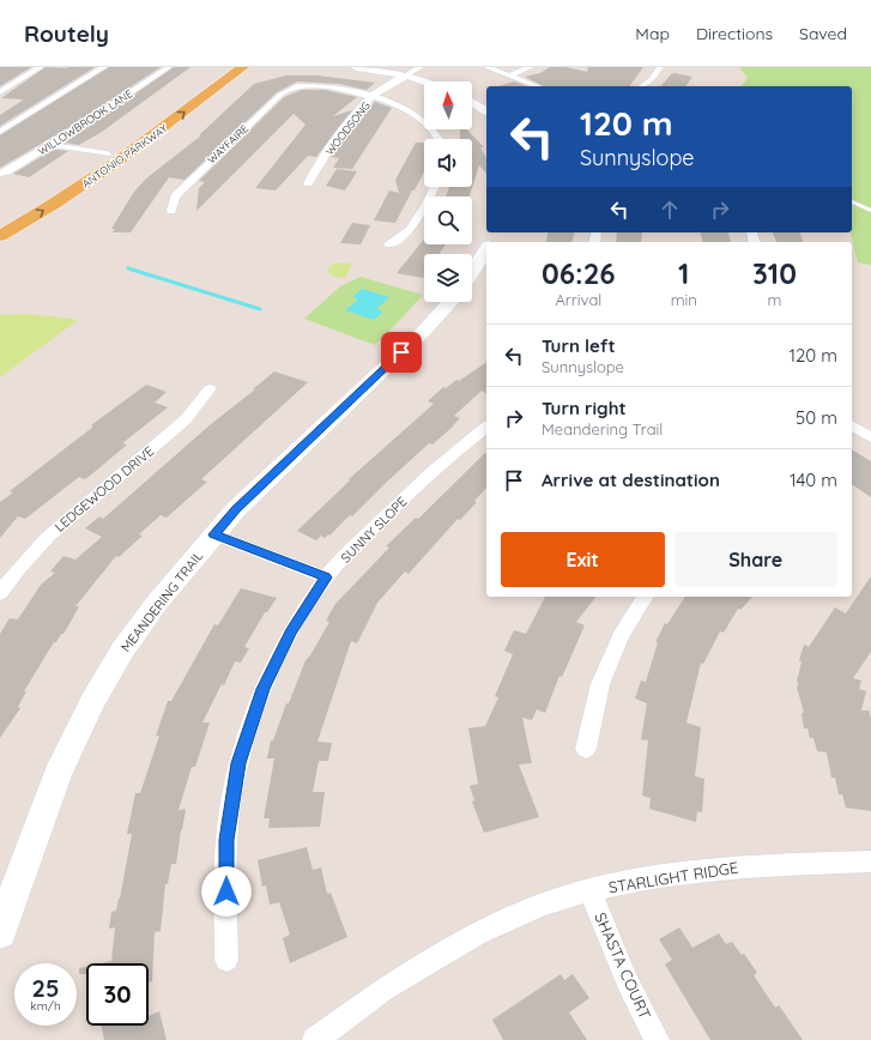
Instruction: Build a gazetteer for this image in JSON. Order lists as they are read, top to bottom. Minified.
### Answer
{"streets":{"main road":["ANTONIO PARKWAY"],"street":["WILLOWBROOK LANE","WOODSONG","WAYFAIRE","LEDGEWOOD DRIVE","SUNNY SLOPE","MEANDERING TRAIL","STARLIGHT RIDGE","SHASTA COURT"]},"crossings":[["WOODSONG","WAYFAIRE"],["STARLIGHT RIDGE","SHASTA COURT"]],"north":"top","page":{"header":"Routely","nav":["Map","Directions","Saved"],"turn":["120 m","Sunnyslope"],"eta":["06:26","Arrival","1","min","310","m"],"list":[{"name":"Turn left","note":"Sunnyslope","value":"120 m"},{"name":"Turn right","note":"Meandering Trail","value":"50 m"},{"name":"Arrive at destination","value":"140 m"}],"buttons":["Exit","Share"],"speed":"25 km/h","limit":"30"}}
